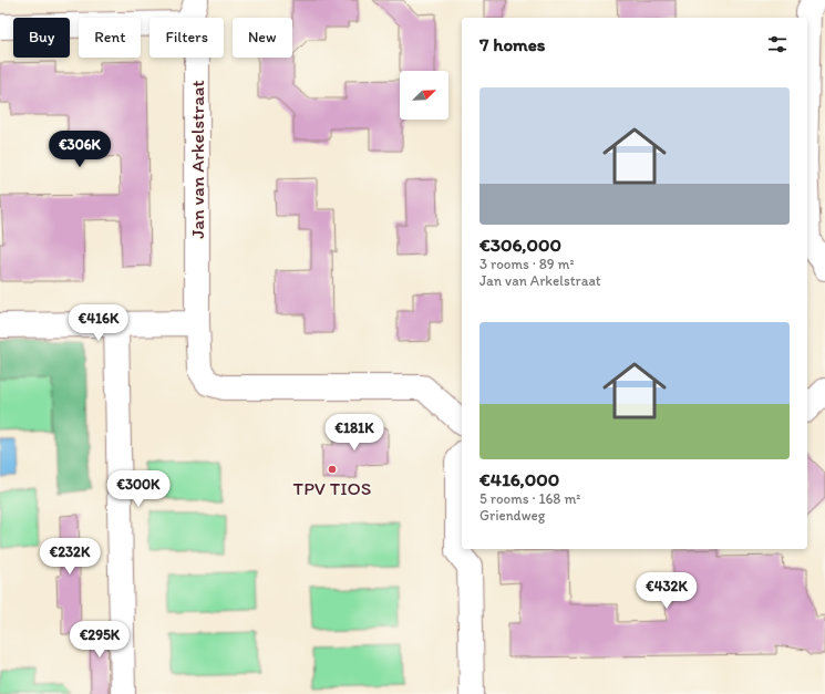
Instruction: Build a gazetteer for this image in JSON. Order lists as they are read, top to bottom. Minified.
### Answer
{"streets":{"street":["Jan van Arkelstraat"]},"places":["TPV TIOS"],"north":"top right","page":{"chip":["Buy","Rent","Filters","New"],"heading":"7 homes","list":[{"name":"€306,000","note":"3 rooms · 89 m² · Jan van Arkelstraat"},{"name":"€416,000","note":"5 rooms · 168 m² · Griendweg"}],"price":["€306K","€416K","€181K","€300K","€232K","€432K","€295K"]}}
